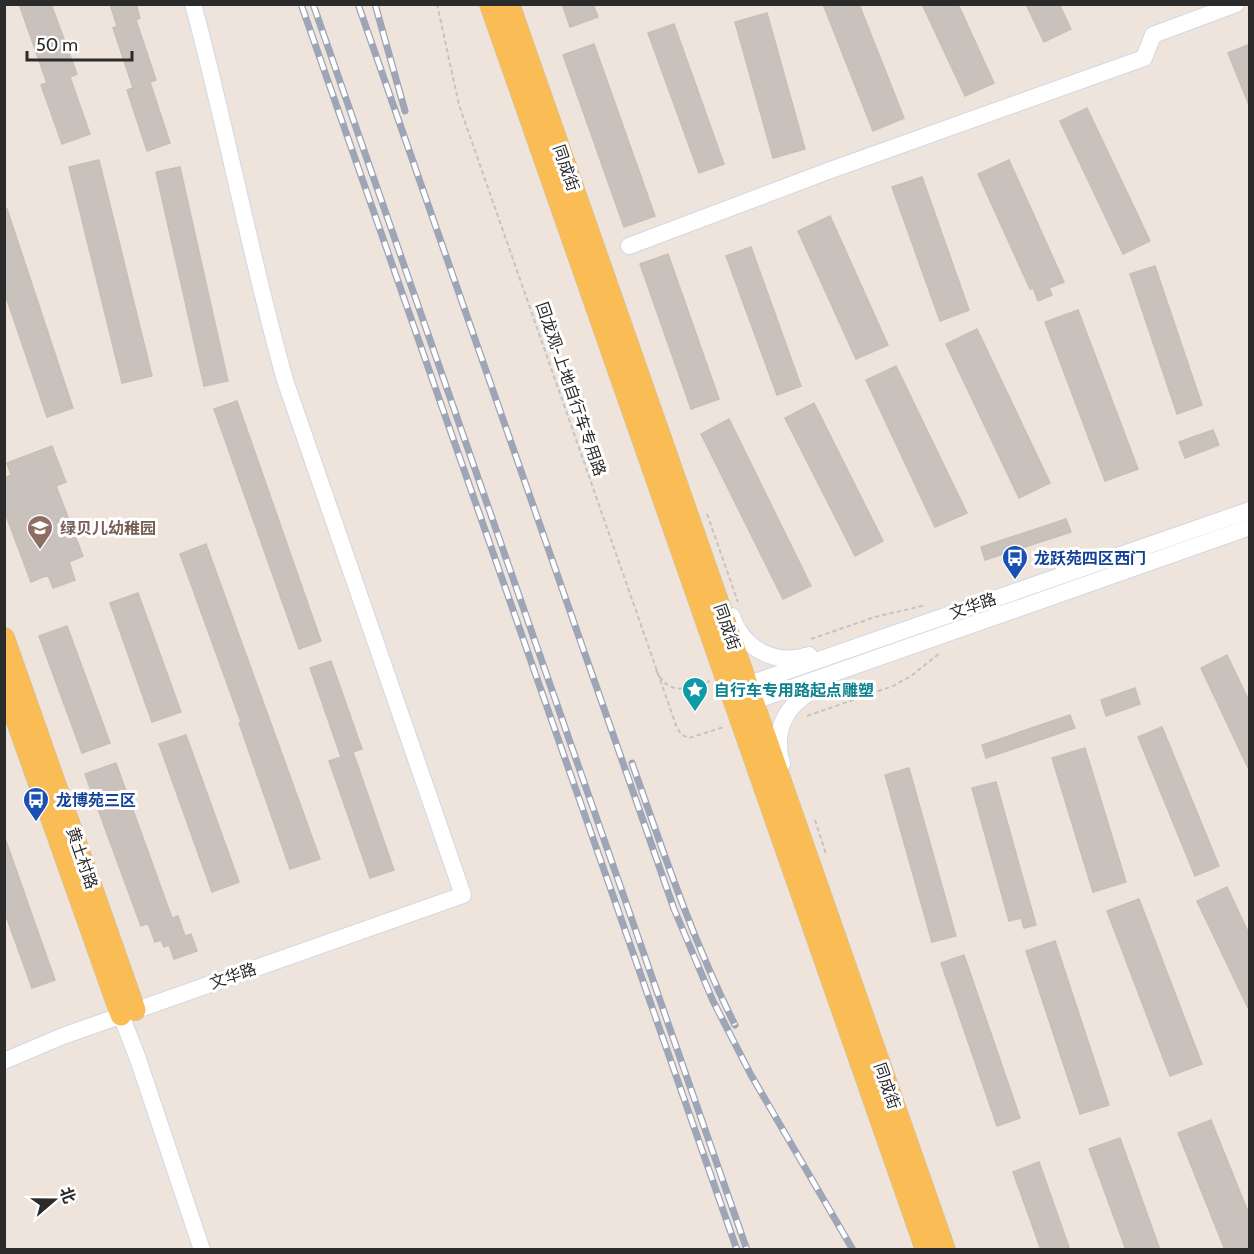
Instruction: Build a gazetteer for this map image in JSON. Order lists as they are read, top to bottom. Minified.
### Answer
{"streets":{"main road":["同成街","黄土村路"],"street":["文华路"],"path":["回龙观-上地自行车专用路"]},"crossings":[["同成街","文华路"],["文华路","黄土村路"]],"places":{"school or university":["绿贝儿幼稚园"],"bus stop":["龙跃苑四区西门","龙博苑三区"],"place":["自行车专用路起点雕塑"]},"scale_bar":"50 m","north":"right"}
